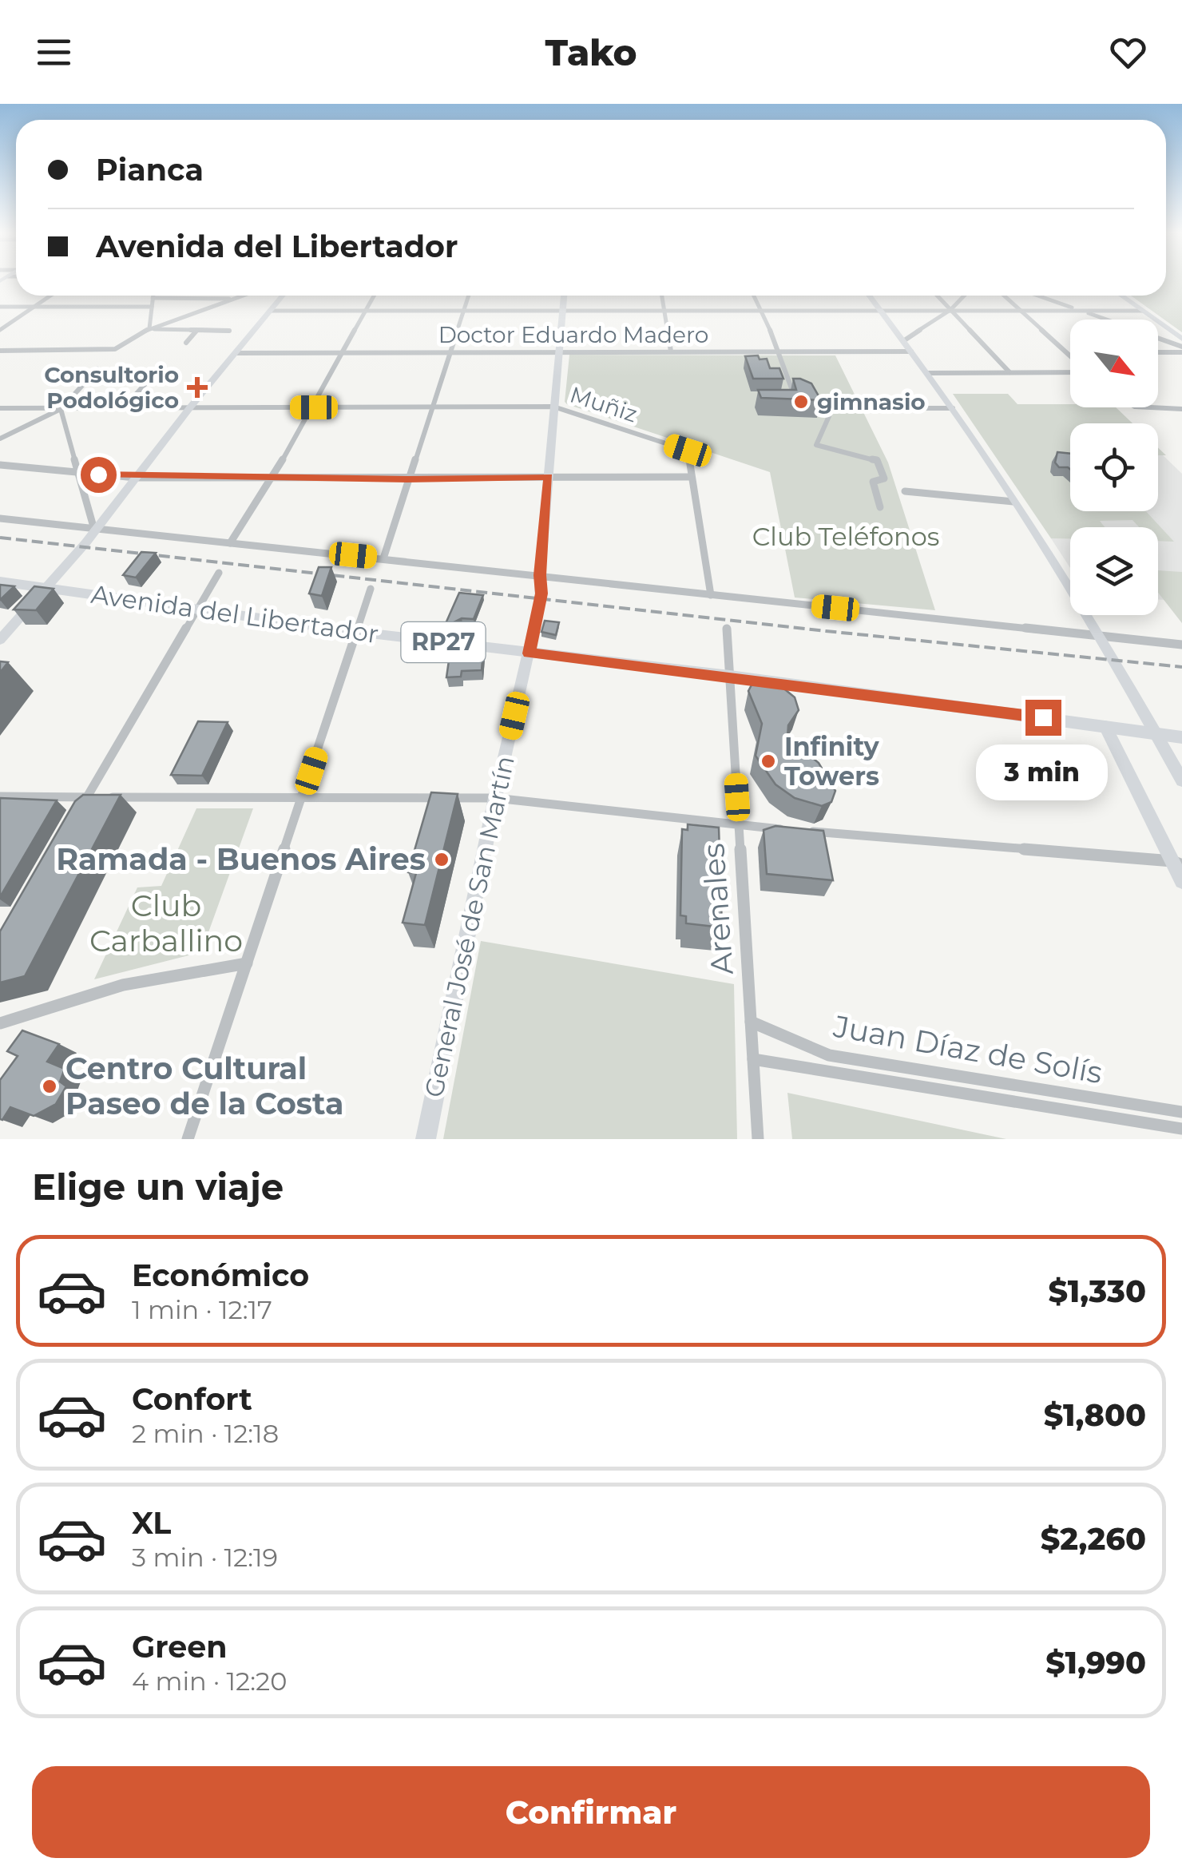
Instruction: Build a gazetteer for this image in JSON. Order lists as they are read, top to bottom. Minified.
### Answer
{"streets":{"main road":["Avenida del Libertador","RP27"],"street":["Doctor Eduardo Madero","Muñiz","Arenales","General José de San Martín","Juan Díaz de Solís"]},"crossings":[["Doctor Eduardo Madero","General José de San Martín"],["Muñiz","General José de San Martín"],["Avenida del Libertador","Arenales"],["Avenida del Libertador","General José de San Martín"],["Arenales","Juan Díaz de Solís"]],"parks":["Club Teléfonos","Club Carballino"],"places":{"health":["Consultorio Podológico"],"other":["gimnasio","Infinity Towers","Ramada - Buenos Aires","Centro Cultural Paseo de la Costa"]},"north":"bottom right","page":{"header":"Tako","banner":["Pianca","Avenida del Libertador"],"bubble":"3 min","heading":"Elige un viaje","list":[{"name":"Económico","note":"1 min · 12:17","value":"$1,330"},{"name":"Confort","note":"2 min · 12:18","value":"$1,800"},{"name":"XL","note":"3 min · 12:19","value":"$2,260"},{"name":"Green","note":"4 min · 12:20","value":"$1,990"}],"buttons":"Confirmar"}}
